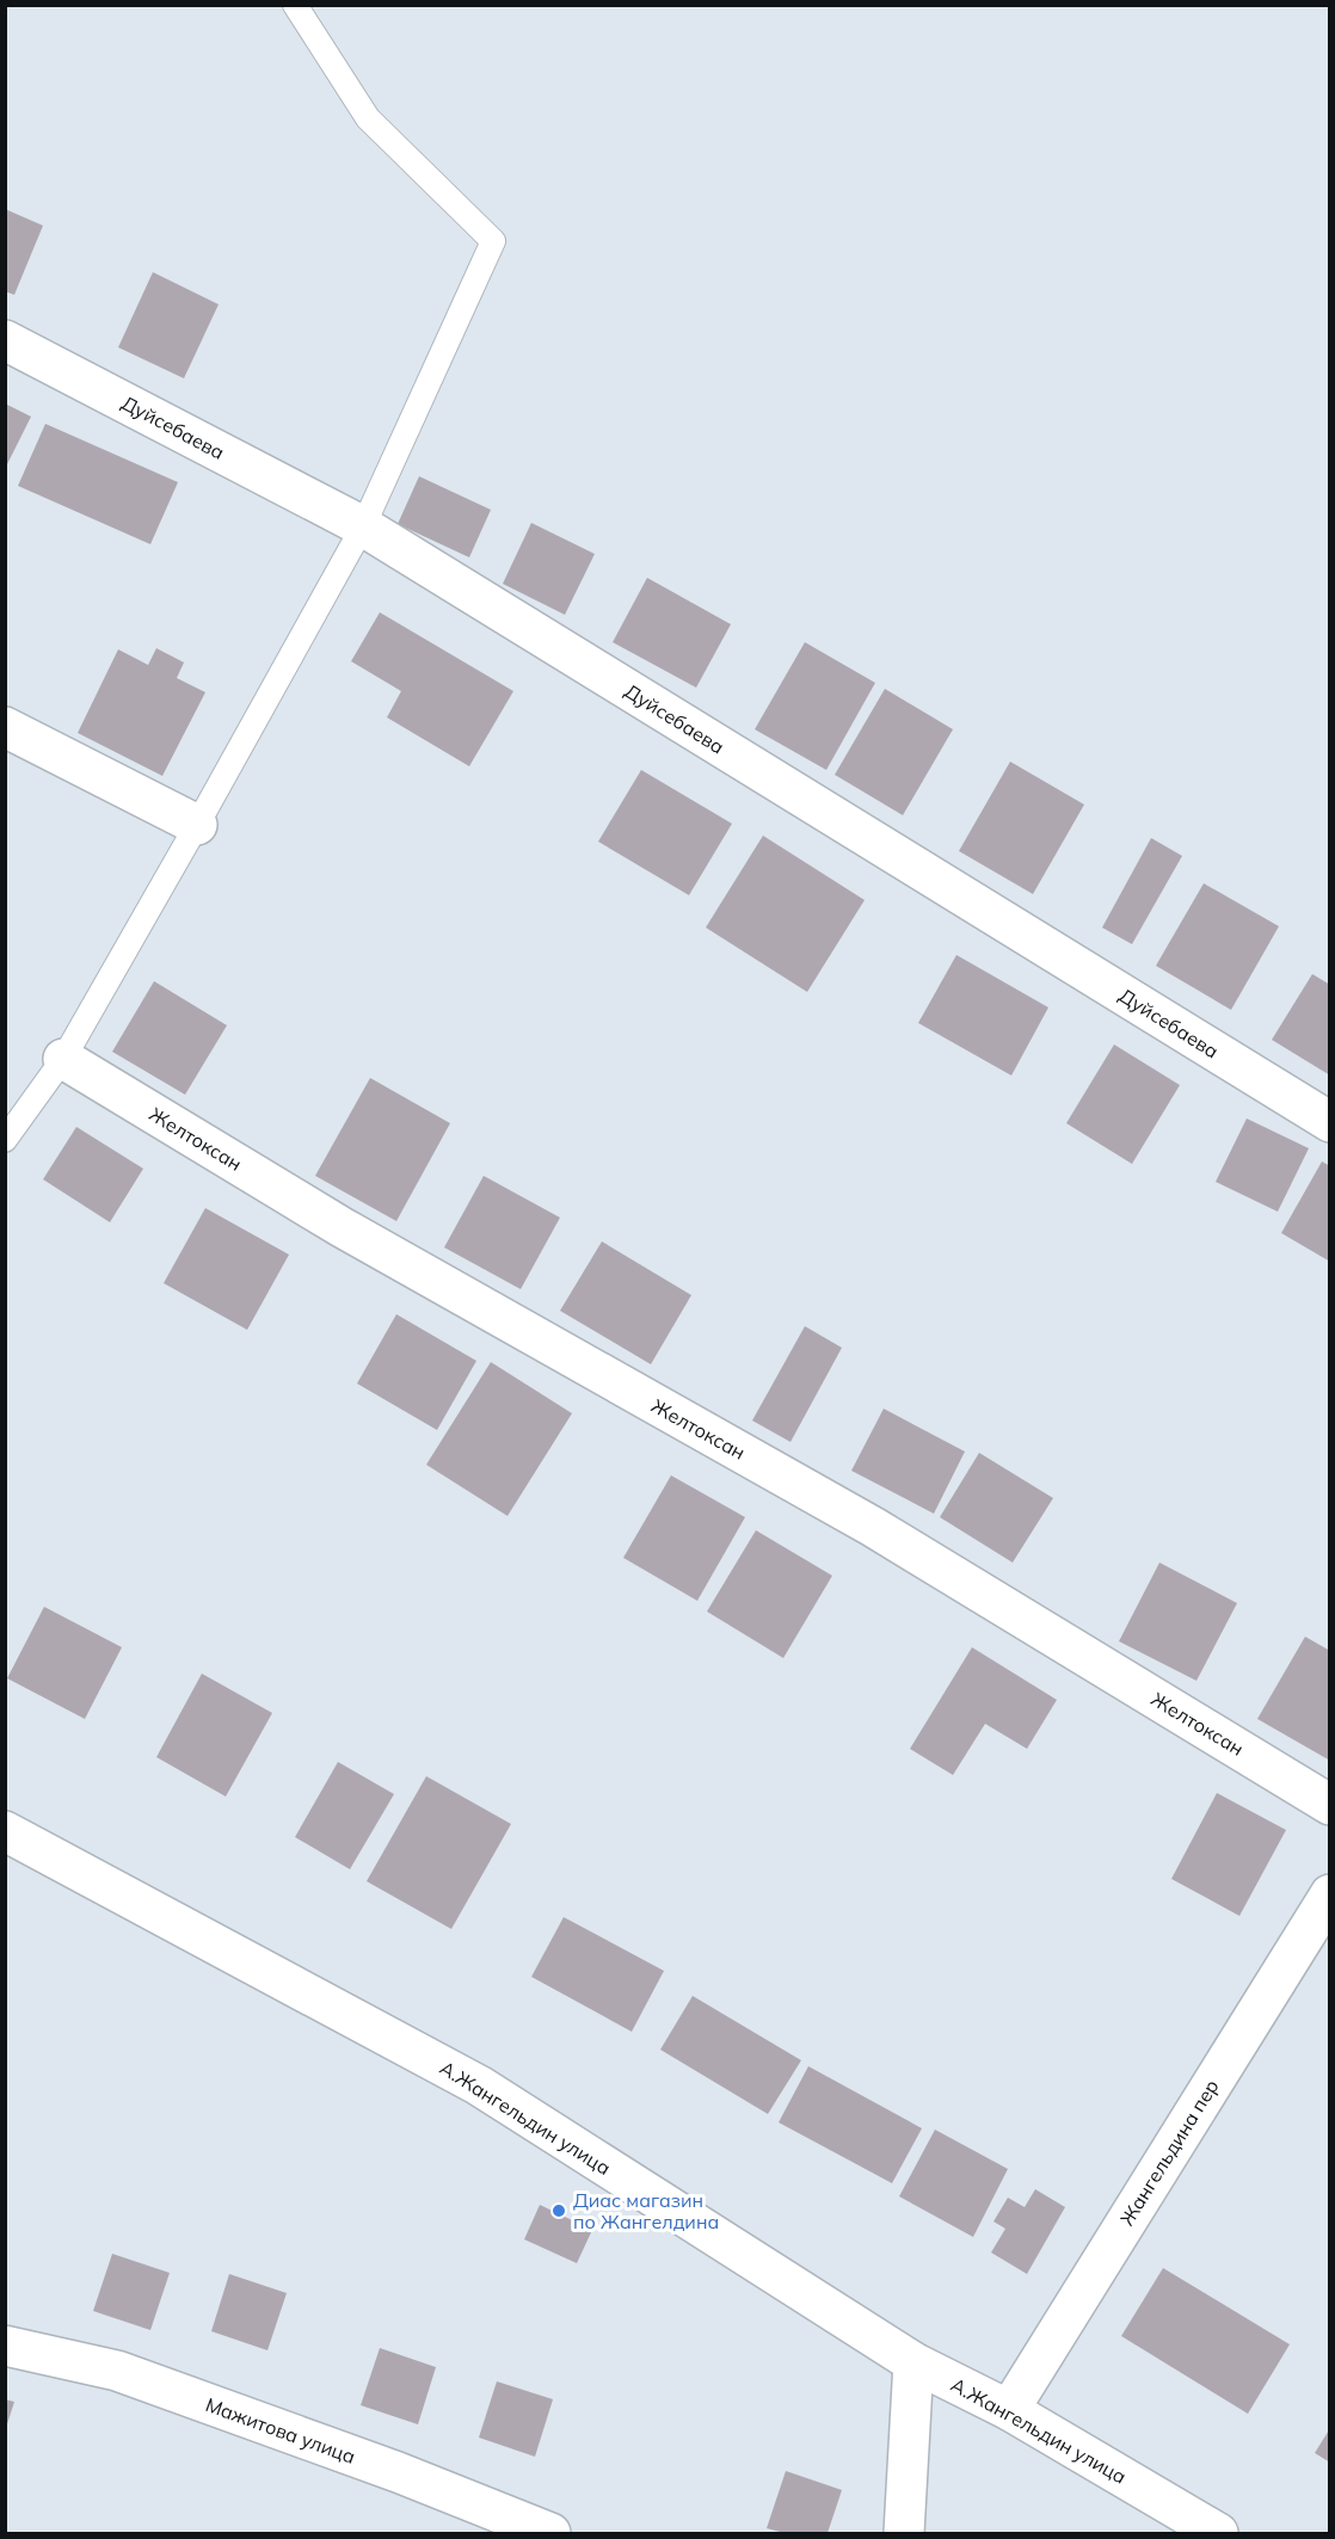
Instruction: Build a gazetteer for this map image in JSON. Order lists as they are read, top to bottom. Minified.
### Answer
{"streets":{"street":["Дуйсебаева","Желтоксан","А.Жангельдин улица","Жангельдина пер","Мажитова улица"]},"crossings":[["А.Жангельдин улица","Жангельдина пер"]],"places":["Диас магазин по Жангелдина"]}
